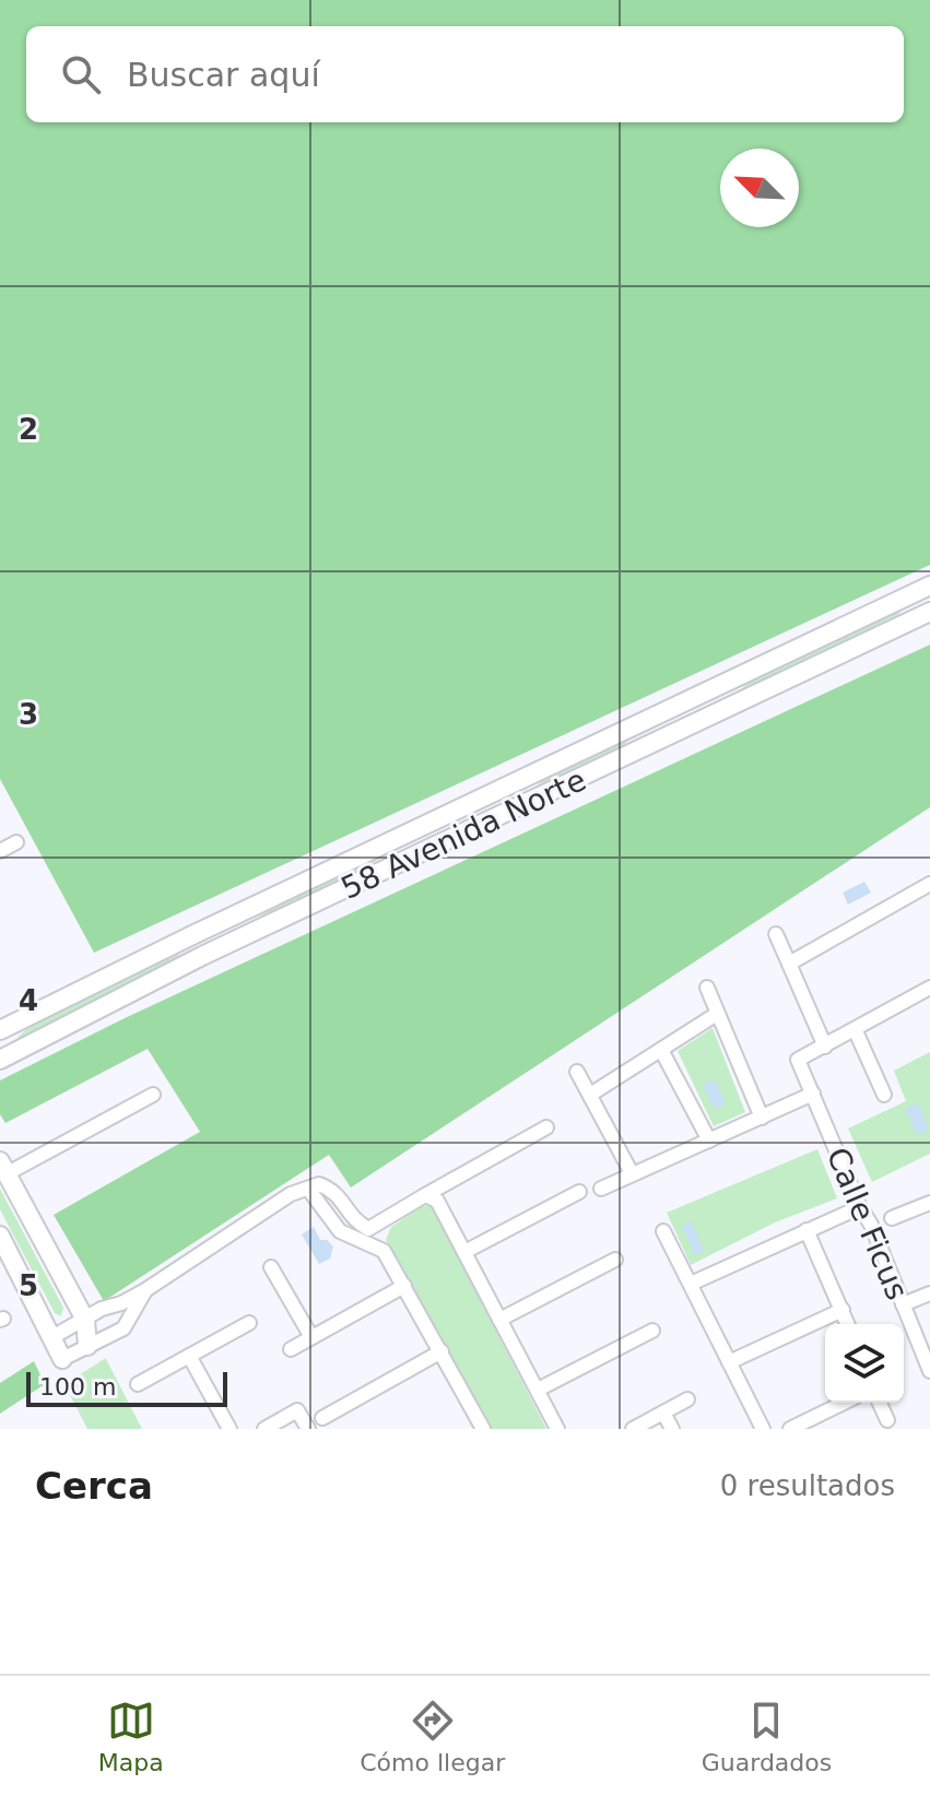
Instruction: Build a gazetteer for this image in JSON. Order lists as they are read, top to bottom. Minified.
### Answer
{"streets":{"main road":["58 Avenida Norte"],"street":["Calle Ficus"]},"scale_bar":"100 m","north":"top left","page":{"search":"Buscar aquí","scale":"100 m","heading":["Cerca","0 resultados"],"nav":["Mapa","Cómo llegar","Guardados"]},"grid":{"rows":["2","3","4","5"]}}
